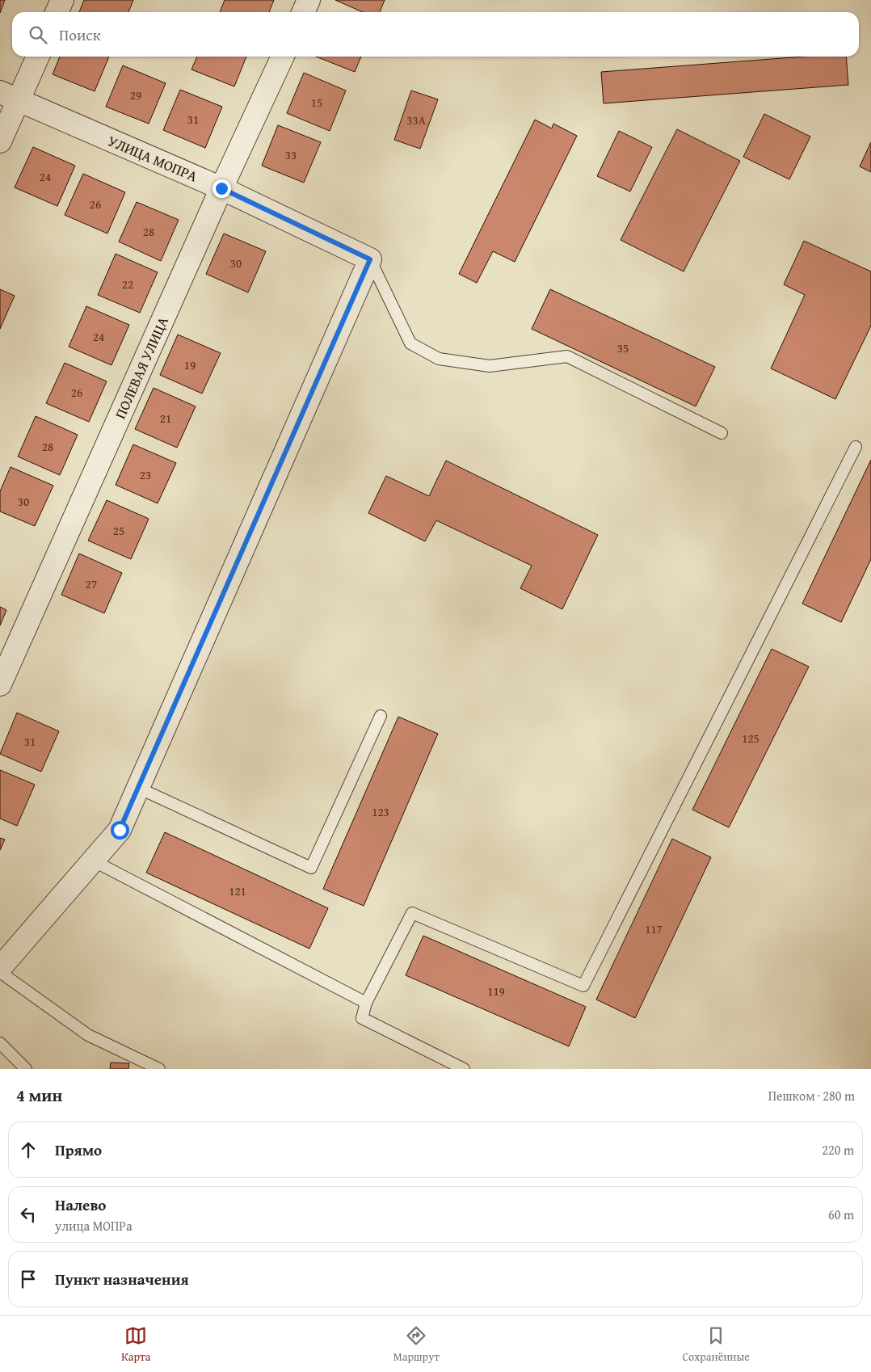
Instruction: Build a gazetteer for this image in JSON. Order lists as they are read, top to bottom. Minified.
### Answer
{"streets":{"street":["УЛИЦА МОПРА","ПОЛЕВАЯ УЛИЦА"]},"crossings":[["УЛИЦА МОПРА","ПОЛЕВАЯ УЛИЦА"]],"house_numbers":["29","15","31","33А","33","24","26","28","30","22","24","35","19","26","21","28","23","30","25","27","125","31","123","121","117","119"],"page":{"search":"Поиск","heading":["4 мин","Пешком · 280 m"],"list":[["Прямо","220 m"],["Налево","улица МОПРа","60 m"],"Пункт назначения"],"nav":["Карта","Маршрут","Сохранённые"]}}
